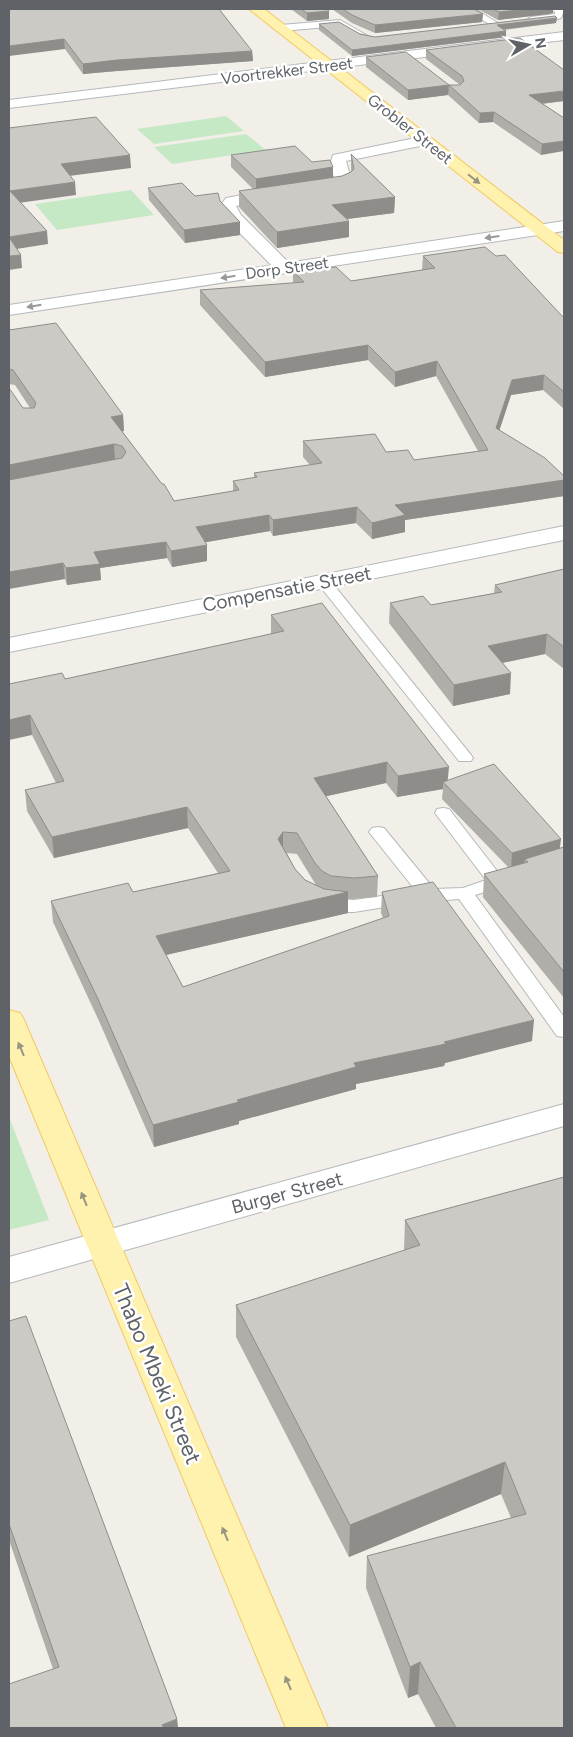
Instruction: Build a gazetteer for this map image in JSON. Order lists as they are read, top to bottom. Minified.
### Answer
{"streets":{"main road":["Grobler Street","Thabo Mbeki Street"],"street":["Voortrekker Street","Dorp Street","Compensatie Street","Burger Street"]},"crossings":[["Voortrekker Street","Grobler Street"],["Grobler Street","Dorp Street"],["Burger Street","Thabo Mbeki Street"]],"one_way":["Grobler Street","Dorp Street","Thabo Mbeki Street"],"north":"right"}
